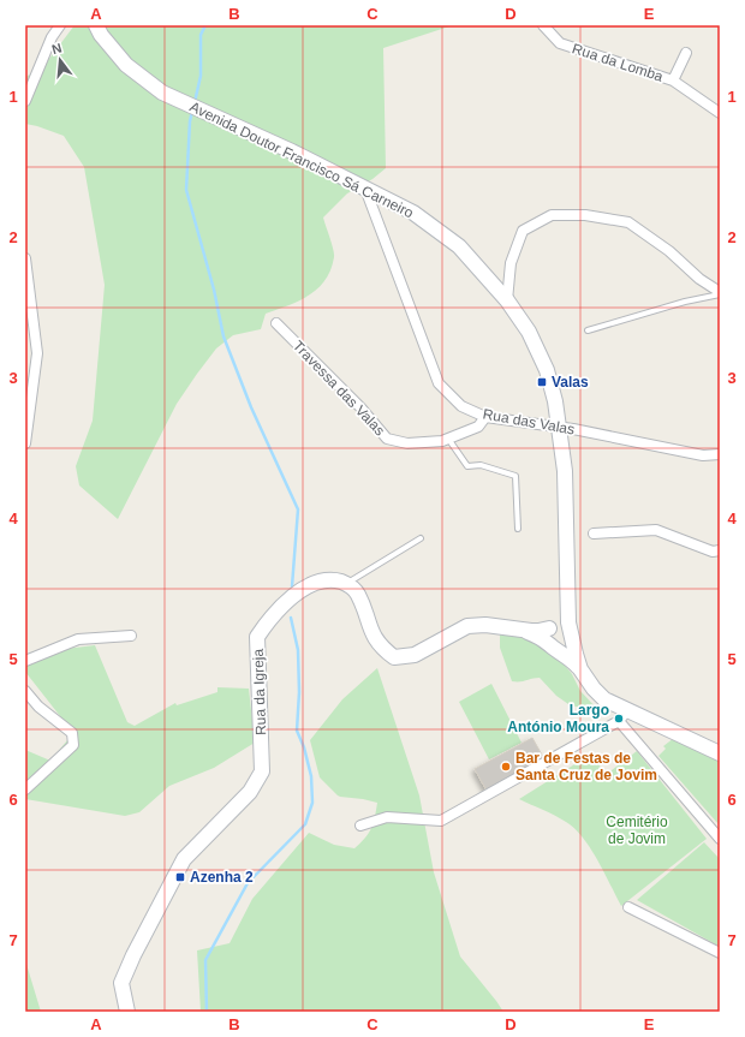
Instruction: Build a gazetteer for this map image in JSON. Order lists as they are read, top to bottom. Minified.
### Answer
{"streets":{"street":["Rua da Lomba","Avenida Doutor Francisco Sá Carneiro","Travessa das Valas","Rua das Valas","Rua da Igreja"]},"crossings":[["Avenida Doutor Francisco Sá Carneiro","Rua das Valas"],["Travessa das Valas","Rua das Valas"]],"parks":["Cemitério de Jovim"],"places":{"transit":["Valas","Azenha 2"],"other":["Largo António Moura","Bar de Festas de Santa Cruz de Jovim"]},"north":"top","grid":{"columns":["A","B","C","D","E"],"rows":["1","2","3","4","5","6","7"]}}
